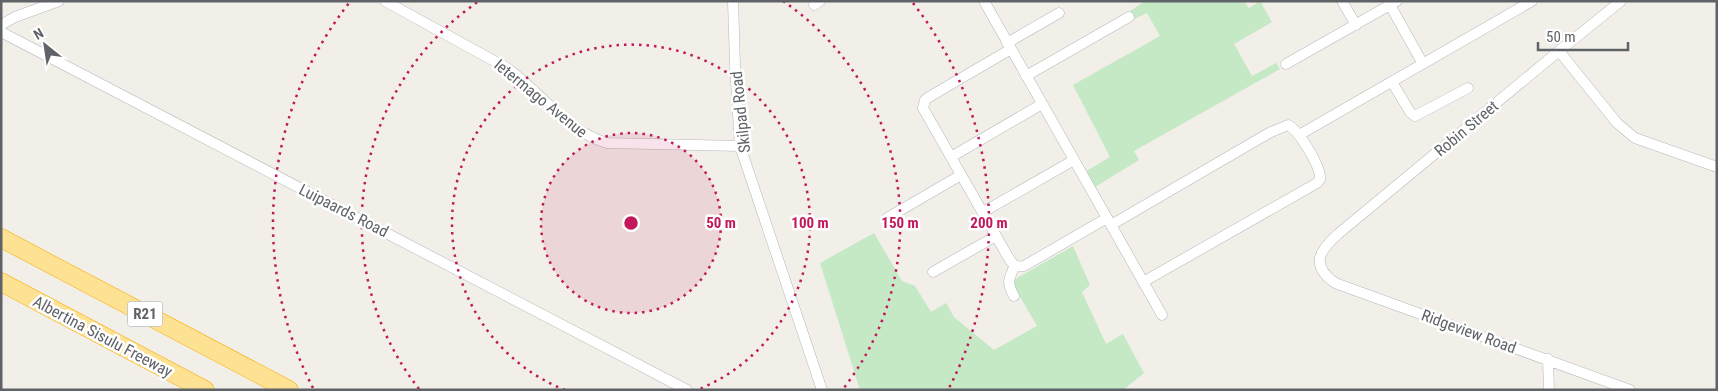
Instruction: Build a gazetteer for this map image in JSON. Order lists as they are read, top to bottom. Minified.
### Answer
{"streets":{"highway":["R21","Albertina Sisulu Freeway"],"street":["Ietermago Avenue","Skilpad Road","Robin Street","Luipaards Road","Ridgeview Road"]},"crossings":[["Ietermago Avenue","Skilpad Road"],["Robin Street","Ridgeview Road"]],"scale_bar":"50 m","north":"top left","rings":["50 m","100 m","150 m","200 m"]}
